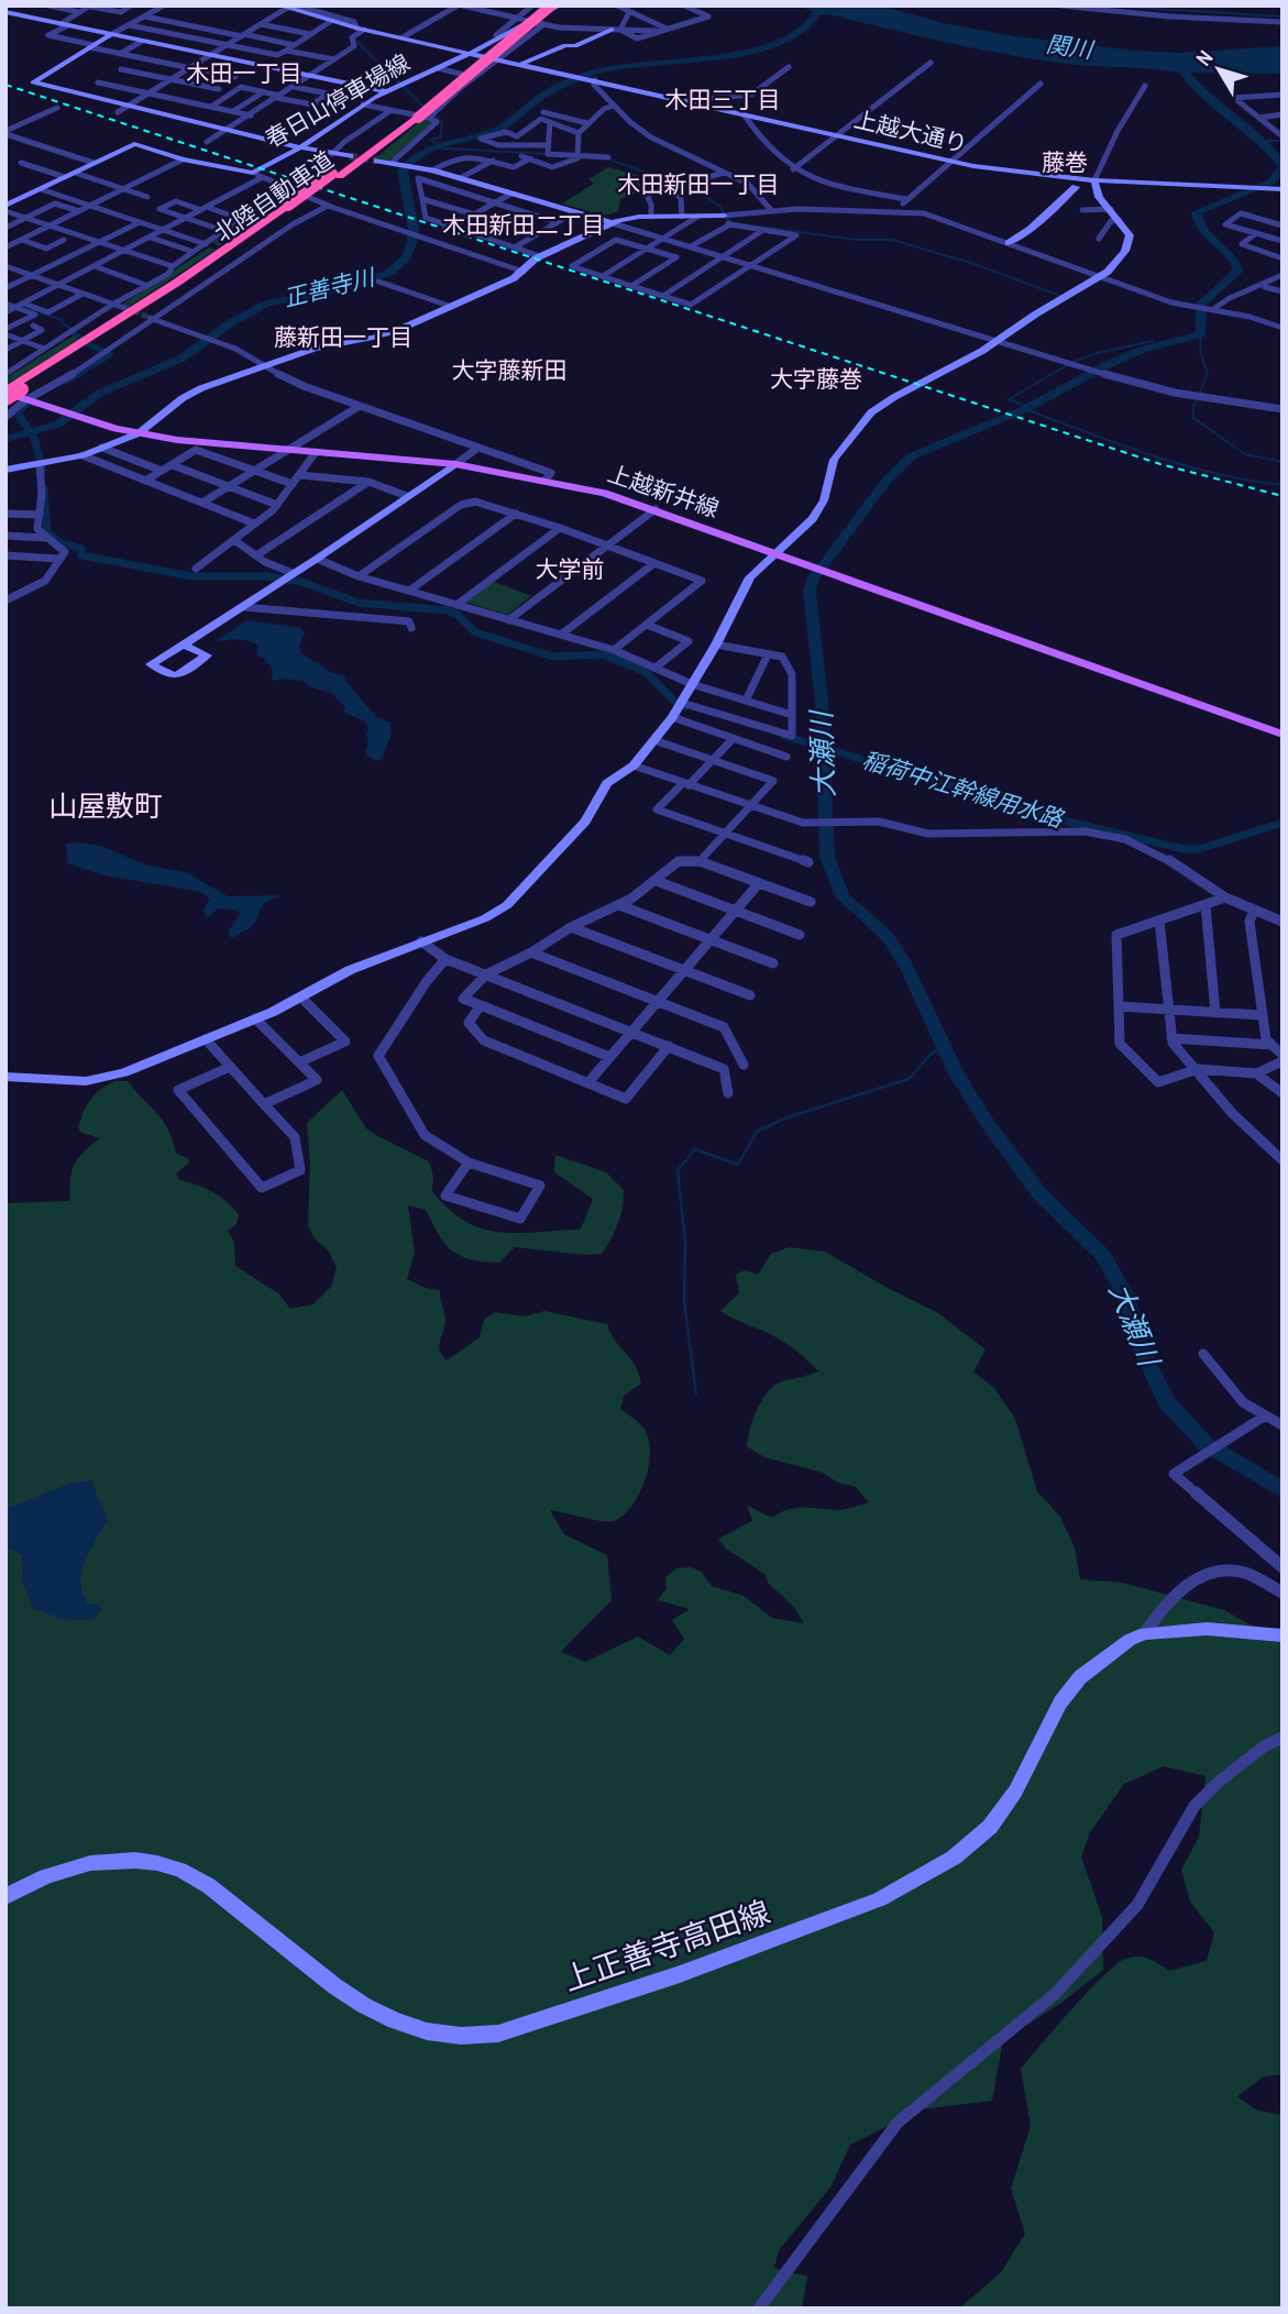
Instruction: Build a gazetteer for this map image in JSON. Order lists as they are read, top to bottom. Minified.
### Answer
{"streets":{"highway":["北陸自動車道"],"main road":["上越新井線","上正善寺高田線"],"street":["春日山停車場線","上越大通り"]},"crossings":[["北陸自動車道","上越新井線"]],"districts":["木田一丁目","木田三丁目","藤巻","木田新田一丁目","木田新田二丁目","藤新田一丁目","大字藤新田","大字藤巻","大学前","山屋敷町"],"water":["関川","正善寺川","大瀬川","稲荷中江幹線用水路"],"north":"top left"}
